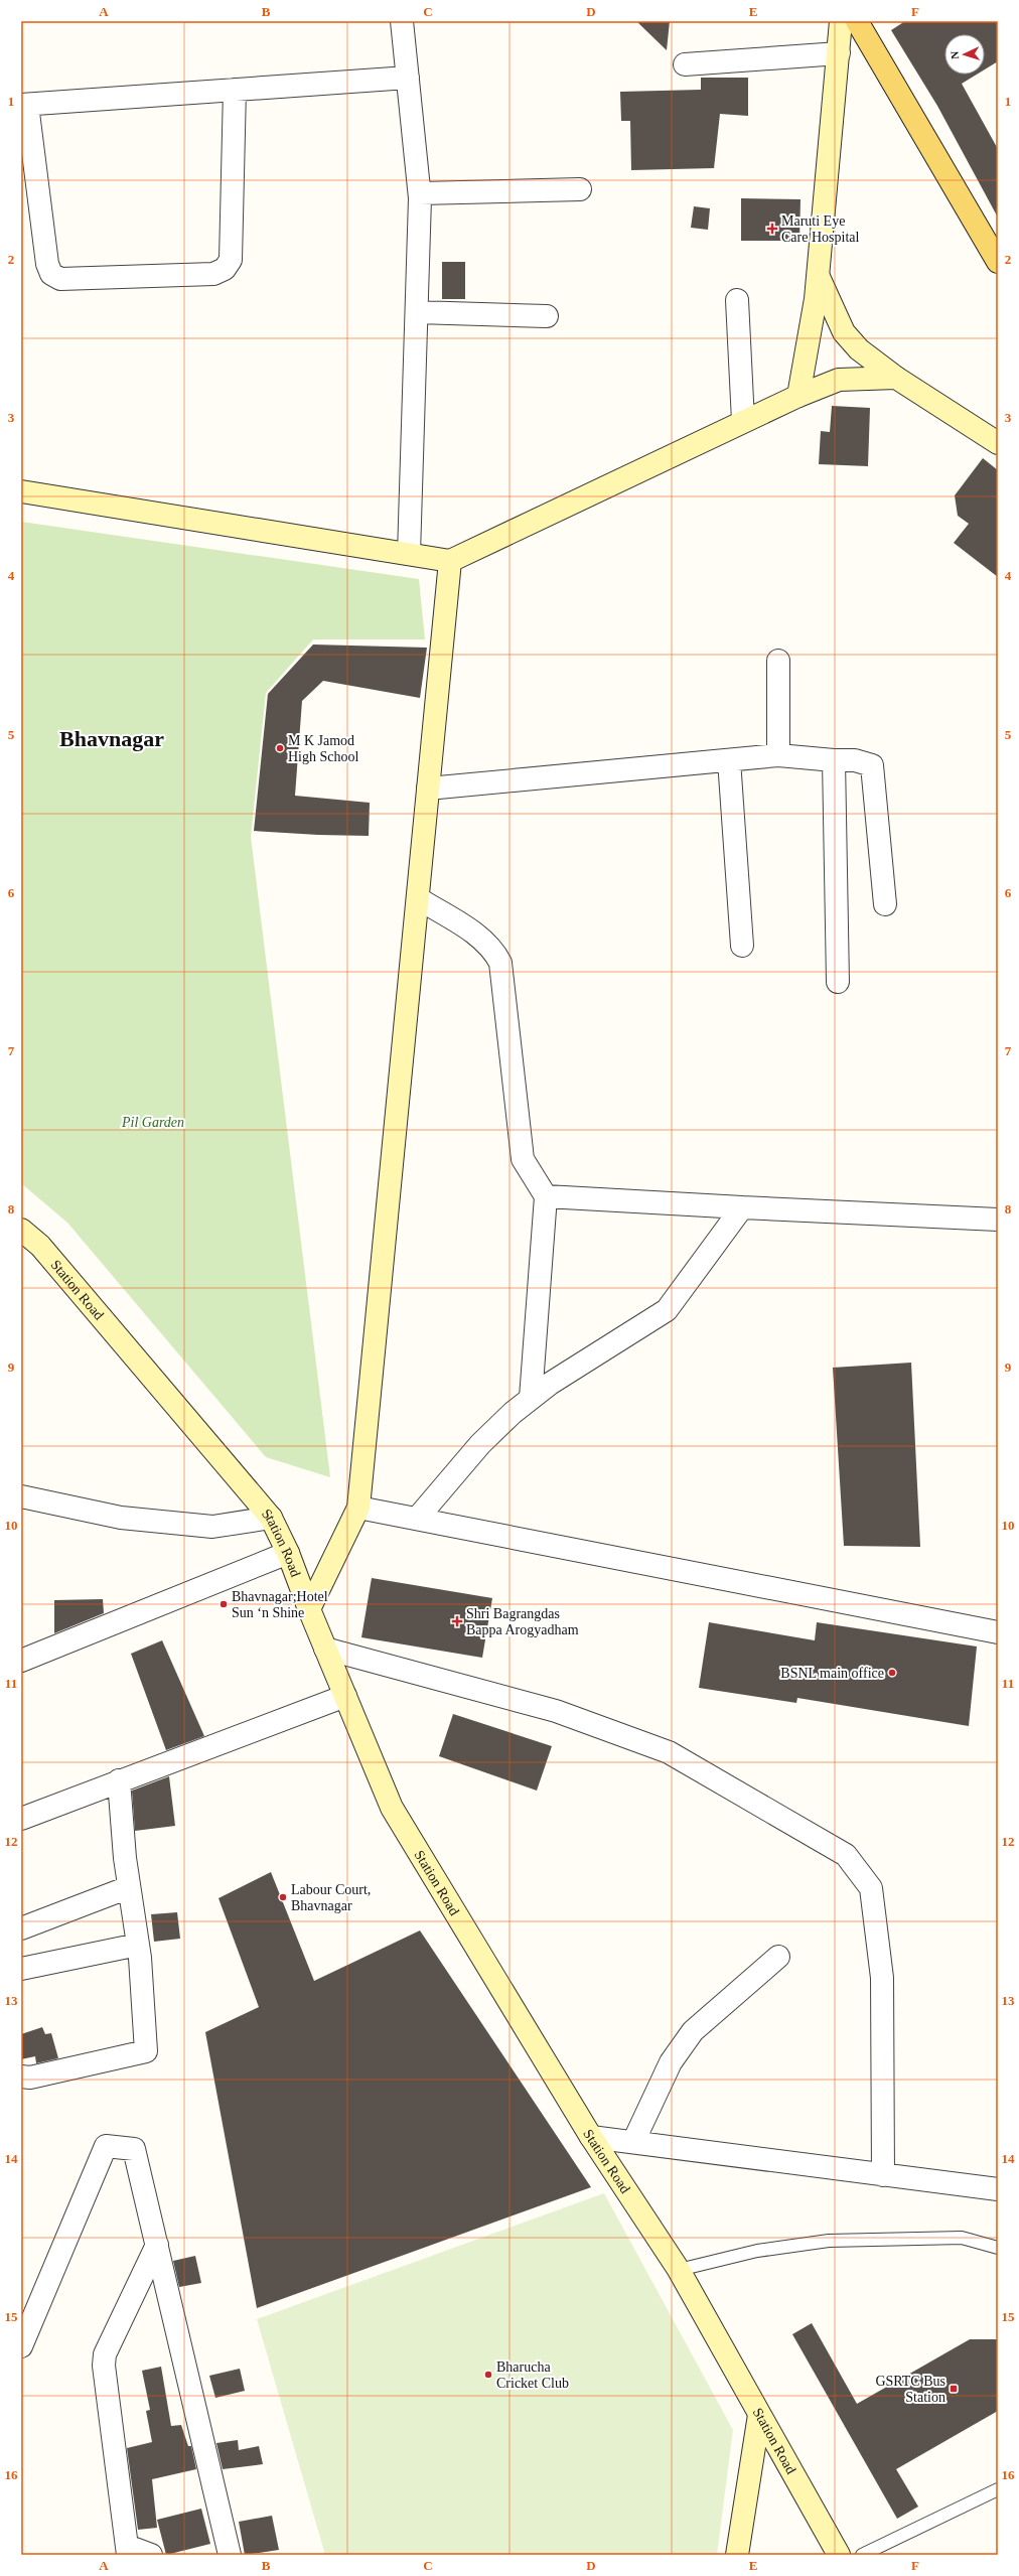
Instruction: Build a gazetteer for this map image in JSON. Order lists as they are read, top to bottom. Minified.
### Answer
{"streets":{"main road":["Station Road"]},"districts":["Bhavnagar"],"parks":["Pil Garden"],"places":{"health":["Maruti Eye Care Hospital","Shri Bagrangdas Bappa Arogyadham"],"other":["M K Jamod High School","Bhavnagar;Hotel Sun ‘n Shine","BSNL main office","Labour Court, Bhavnagar","Bharucha Cricket Club"],"transit":["GSRTC Bus Station"]},"north":"left","grid":{"columns":["A","B","C","D","E","F"],"rows":["1","2","3","4","5","6","7","8","9","10","11","12","13","14","15","16"]}}
